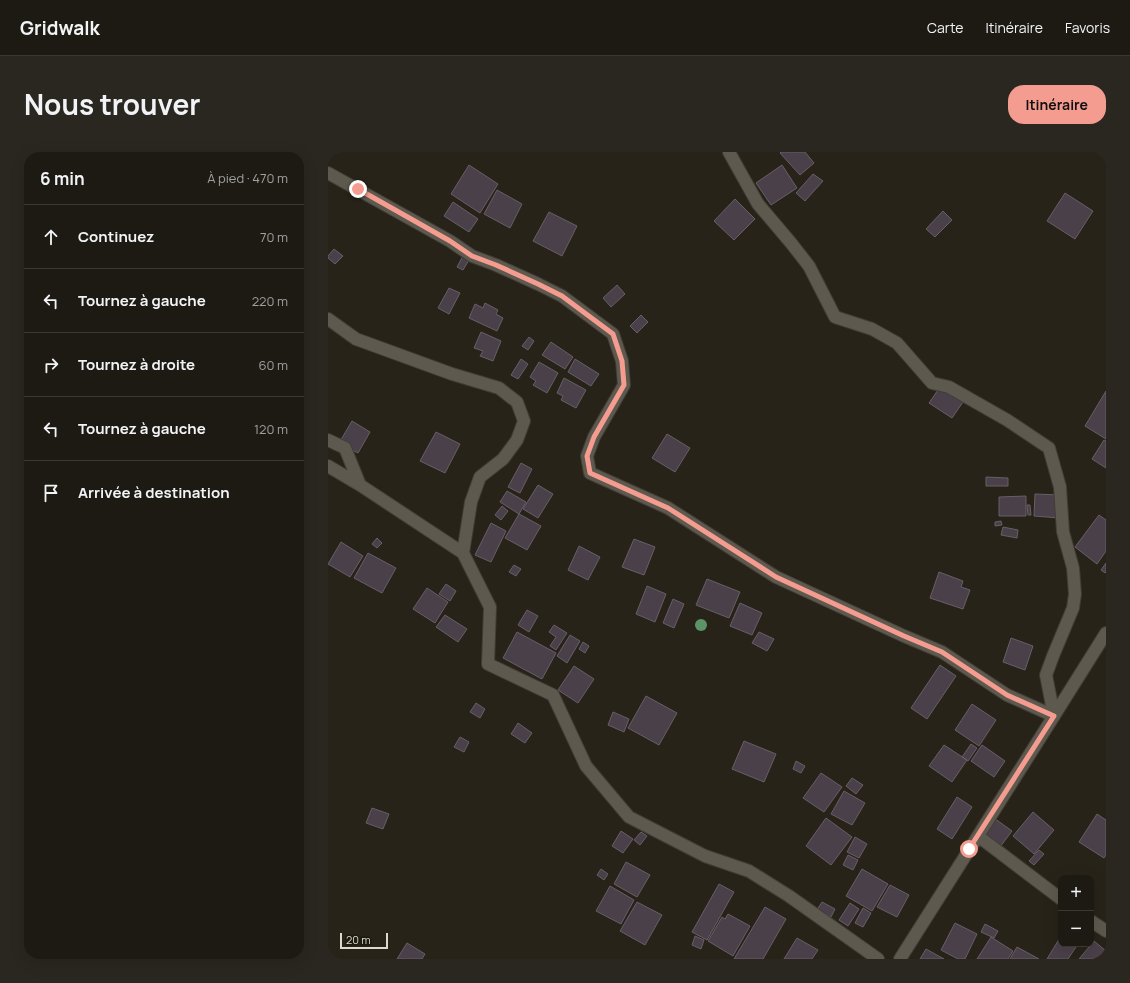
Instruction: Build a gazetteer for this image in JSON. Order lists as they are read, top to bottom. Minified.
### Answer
{"scale_bar":"20 m","page":{"header":"Gridwalk","nav":["Carte","Itinéraire","Favoris"],"title":"Nous trouver","buttons":"Itinéraire","heading":["6 min","À pied · 470 m"],"list":[["Continuez","70 m"],["Tournez à gauche","220 m"],["Tournez à droite","60 m"],["Tournez à gauche","120 m"],"Arrivée à destination"],"map_buttons":["+","−"],"scale":"20 m"}}
